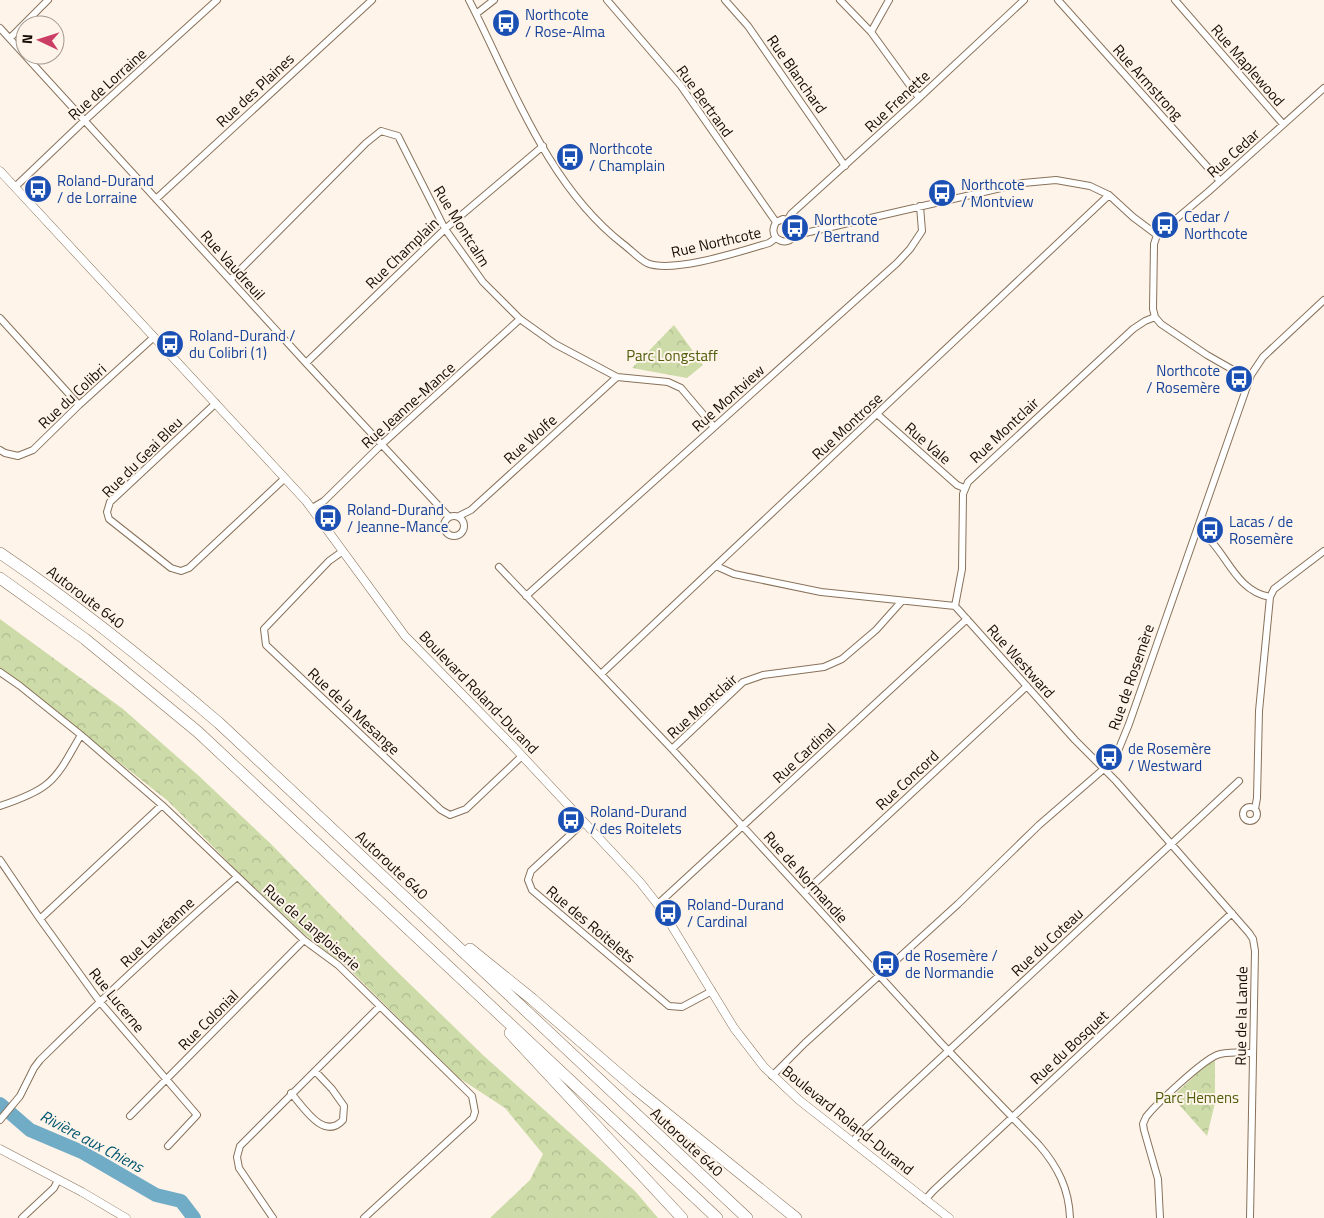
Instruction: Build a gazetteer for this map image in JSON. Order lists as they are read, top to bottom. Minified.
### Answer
{"streets":{"highway":["Autoroute 640"],"street":["Rue Maplewood","Rue Blanchard","Rue Armstrong","Rue de Lorraine","Rue des Plaines","Rue Bertrand","Rue Frenette","Rue Cedar","Rue Montcalm","Rue Northcote","Rue Champlain","Rue Vaudreuil","Rue du Colibri","Rue Montview","Rue Jeanne-Mance","Rue Montrose","Rue Montclair","Rue Wolfe","Rue Vale","Rue du Geai Bleu","Rue Westward","Rue de Rosemère","Boulevard Roland-Durand","Rue de la Mesange","Rue Cardinal","Rue Concord","Rue de Normandie","Rue des Roitelets","Rue de Langloiserie","Rue Lauréanne","Rue du Coteau","Rue Lucerne","Rue de la Lande","Rue Colonial","Rue du Bosquet"]},"crossings":[["Rue Maplewood","Rue Cedar"],["Rue Blanchard","Rue Frenette"],["Rue Armstrong","Rue Cedar"],["Rue de Lorraine","Rue Vaudreuil"],["Rue de Lorraine","Boulevard Roland-Durand"],["Rue des Plaines","Rue Vaudreuil"],["Rue Bertrand","Rue Frenette"],["Rue Bertrand","Rue Northcote"],["Rue Frenette","Rue Northcote"],["Rue Cedar","Rue Northcote"],["Rue Montcalm","Rue Champlain"],["Rue Montcalm","Rue Vaudreuil"],["Rue Montcalm","Rue Montview"],["Rue Montcalm","Rue Jeanne-Mance"],["Rue Montcalm","Rue Wolfe"],["Rue Northcote","Rue Champlain"],["Rue Northcote","Rue Montview"],["Rue Northcote","Rue Montrose"],["Rue Champlain","Rue Vaudreuil"],["Rue Vaudreuil","Rue Jeanne-Mance"],["Rue Vaudreuil","Rue Wolfe"],["Rue du Colibri","Boulevard Roland-Durand"],["Rue Montview","Rue de Normandie"],["Rue Jeanne-Mance","Boulevard Roland-Durand"],["Rue Montrose","Rue Vale"],["Rue Montrose","Rue de Normandie"],["Rue Montclair","Rue Vale"],["Rue Montclair","Rue de Normandie"],["Rue du Geai Bleu","Boulevard Roland-Durand"],["Rue Westward","Rue de Rosemère"],["Rue Westward","Rue Cardinal"],["Rue Westward","Rue Concord"],["Rue Westward","Rue du Coteau"],["Rue Westward","Rue de la Lande"],["Rue Westward","Rue du Bosquet"],["Rue de Rosemère","Boulevard Roland-Durand"],["Rue de Rosemère","Rue de Normandie"],["Boulevard Roland-Durand","Rue de la Mesange"],["Boulevard Roland-Durand","Rue Cardinal"],["Boulevard Roland-Durand","Rue des Roitelets"],["Boulevard Roland-Durand","Rue du Coteau"],["Boulevard Roland-Durand","Rue du Bosquet"],["Rue Cardinal","Rue de Normandie"],["Rue Concord","Rue de Normandie"],["Rue de Normandie","Rue du Coteau"],["Rue de Normandie","Rue du Bosquet"],["Rue de Langloiserie","Rue Lauréanne"],["Rue de Langloiserie","Rue Colonial"],["Rue Lauréanne","Rue Lucerne"],["Rue Lucerne","Rue Colonial"],["Rue de la Lande","Rue du Bosquet"]],"water":["Rivière aux Chiens"],"parks":["Parc Longstaff","Parc Hemens"],"places":{"bus stop":["Northcote / Rose-Alma","Northcote / Champlain","Roland-Durand / de Lorraine","Northcote / Montview","Cedar / Northcote","Northcote / Bertrand","Roland-Durand / du Colibri (1)","Northcote / Rosemère","Roland-Durand / Jeanne-Mance","Lacas / de Rosemère","de Rosemère / Westward","Roland-Durand / des Roitelets","Roland-Durand / Cardinal","de Rosemère / de Normandie"]},"north":"left"}
